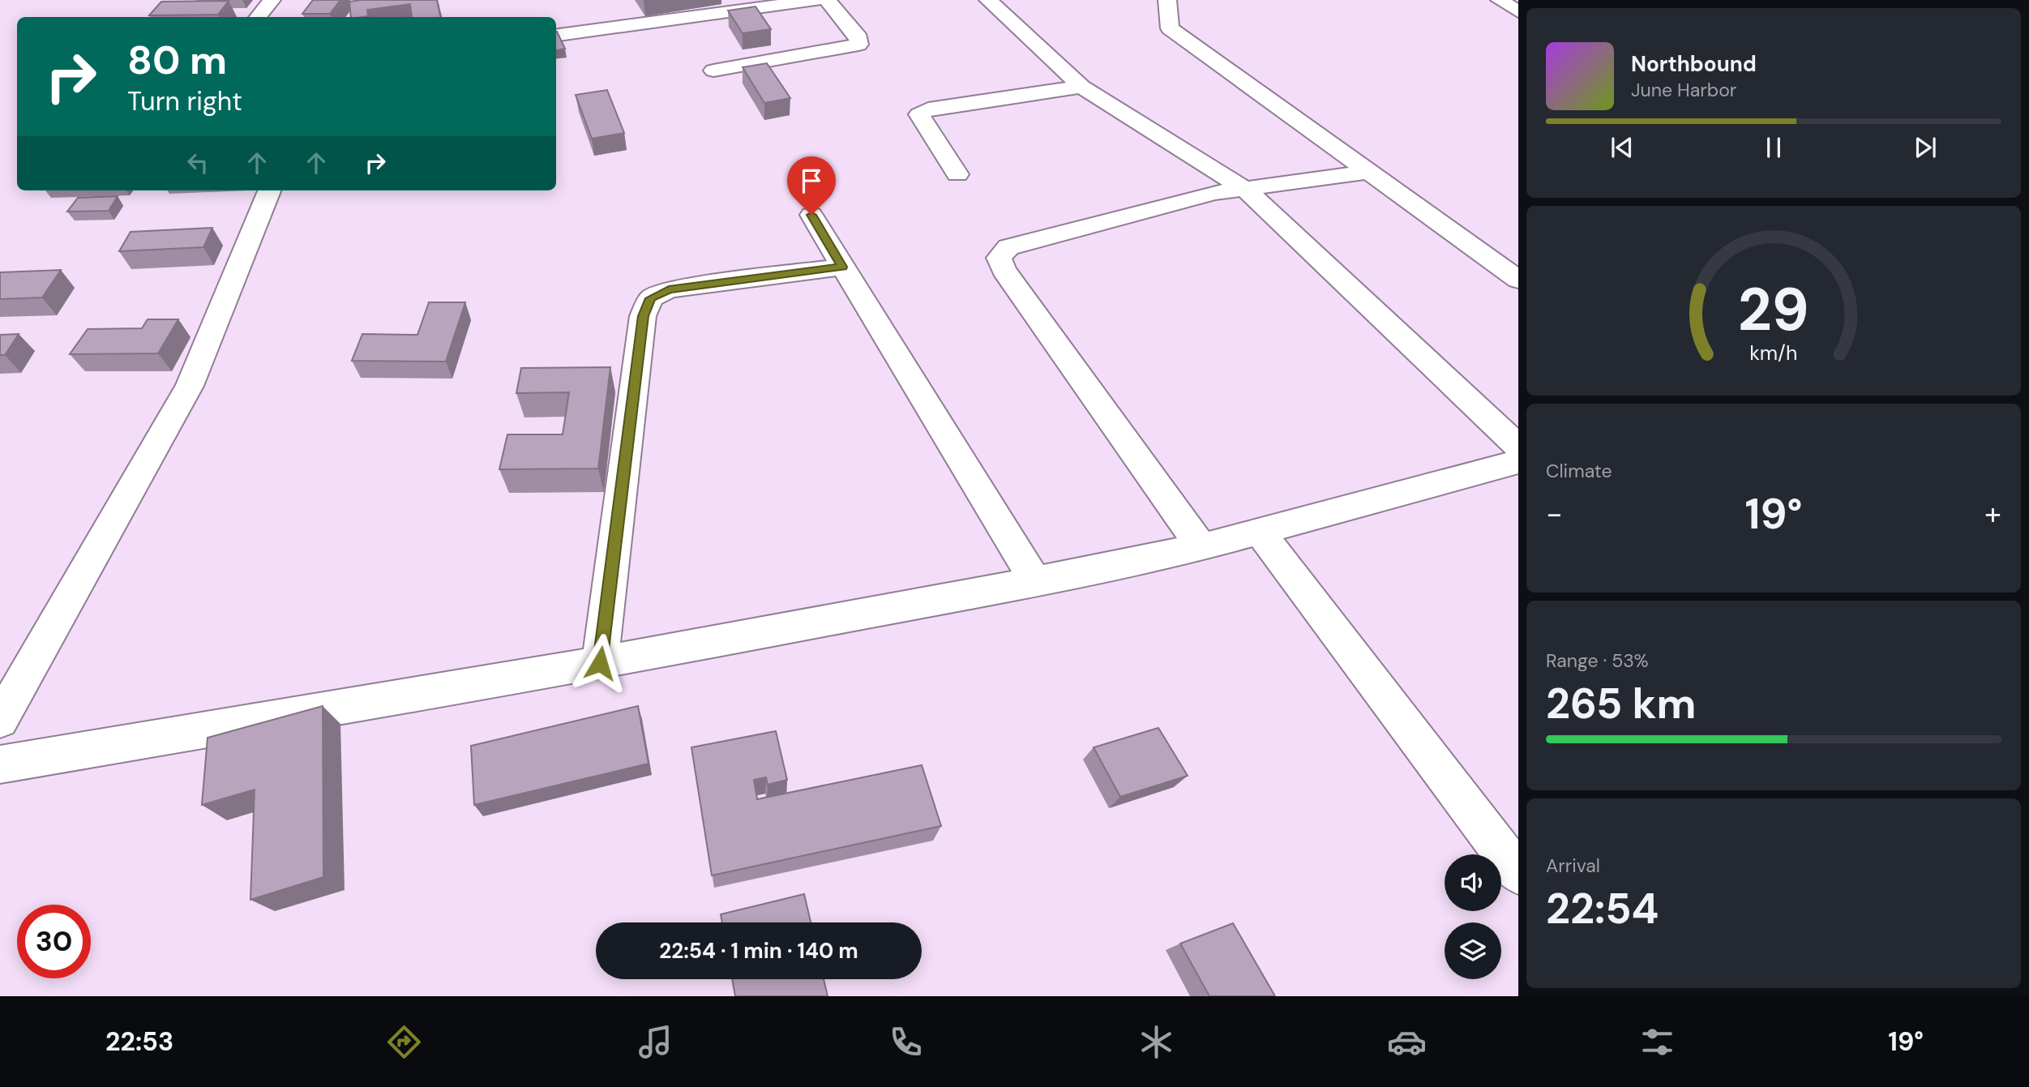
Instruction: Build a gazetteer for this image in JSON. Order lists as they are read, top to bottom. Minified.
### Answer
{"page":{"turn":["80 m","Turn right"],"song":["Northbound","June Harbor"],"tile":["Climate",["Range · 53%","265 km"],["Arrival","22:54"]],"heat":["−","19°","+"],"limit":"30","trip":"22:54 · 1 min · 140 m","tabs":["22:53","19°"],"gauge":["29","km/h"]}}
